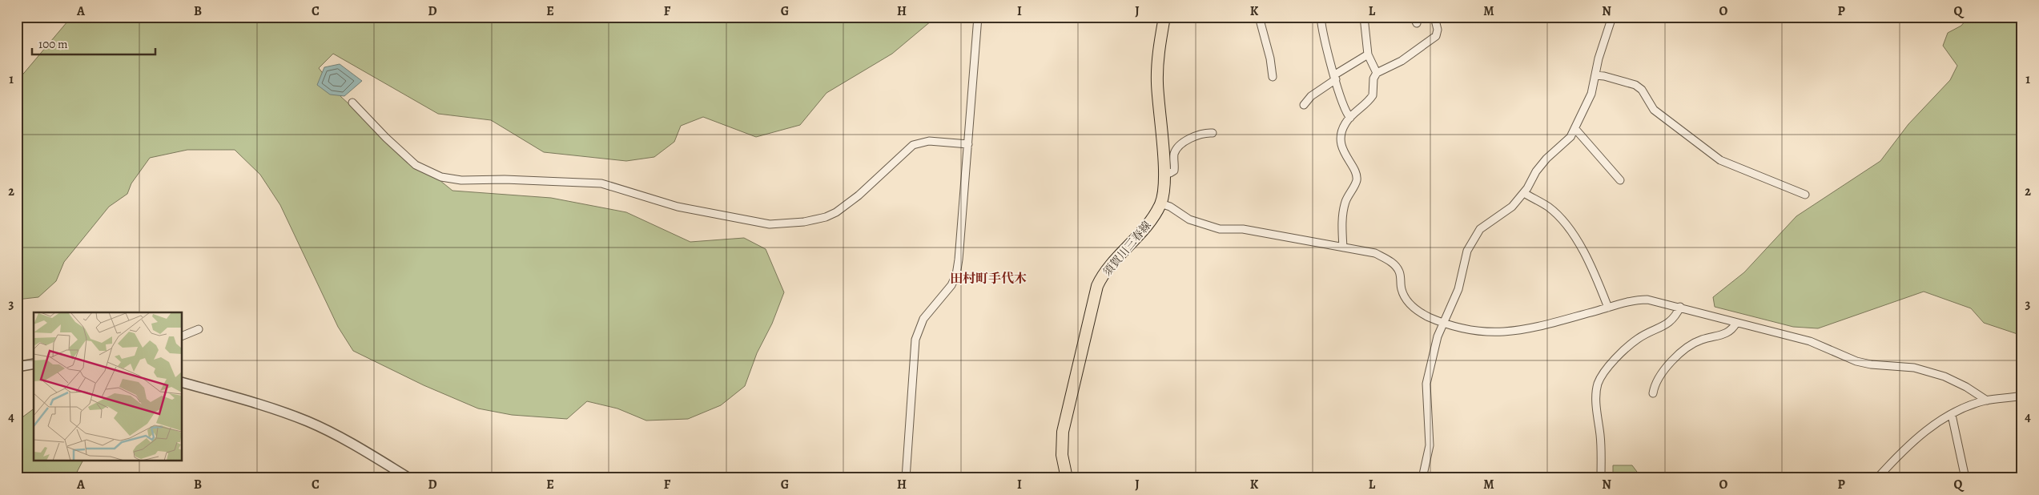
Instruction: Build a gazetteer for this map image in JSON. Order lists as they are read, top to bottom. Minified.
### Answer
{"streets":{"main road":["須賀川三春線"]},"districts":["田村町手代木"],"scale_bar":"100 m","grid":{"columns":["A","B","C","D","E","F","G","H","I","J","K","L","M","N","O","P","Q"],"rows":["1","2","3","4"]}}
